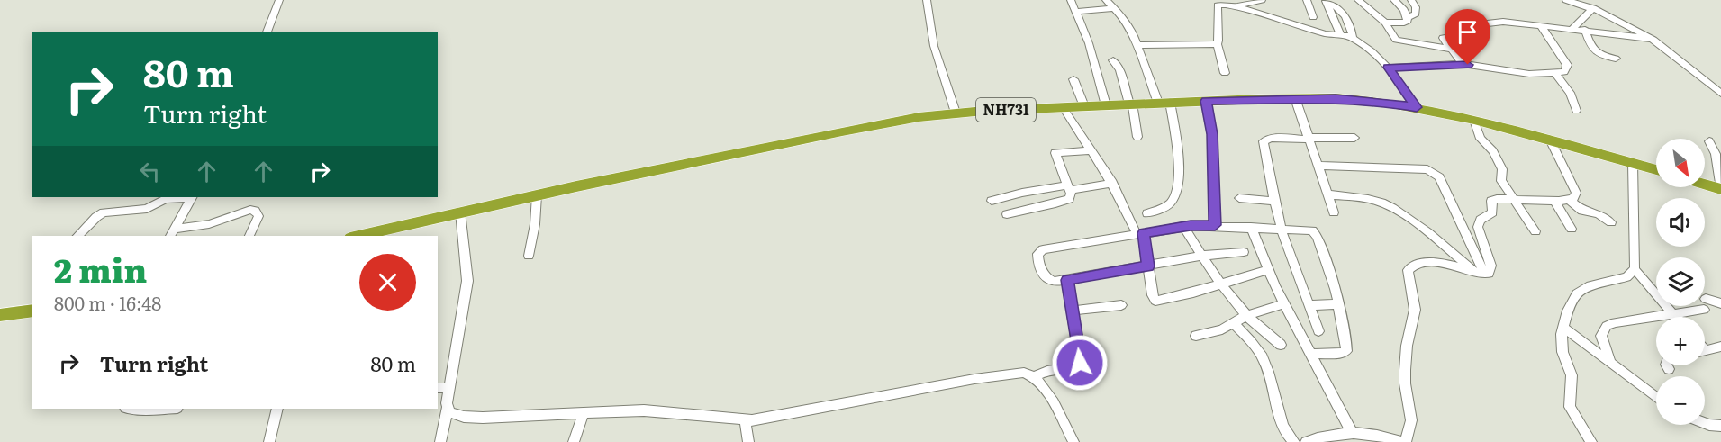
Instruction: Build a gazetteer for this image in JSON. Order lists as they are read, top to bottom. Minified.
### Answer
{"streets":{"highway":["NH731"]},"north":"bottom right","page":{"turn":["80 m","Turn right"],"map_buttons":["+","−"],"heading":["2 min","800 m · 16:48"],"list":[{"name":"Turn right","value":"80 m"}]}}
